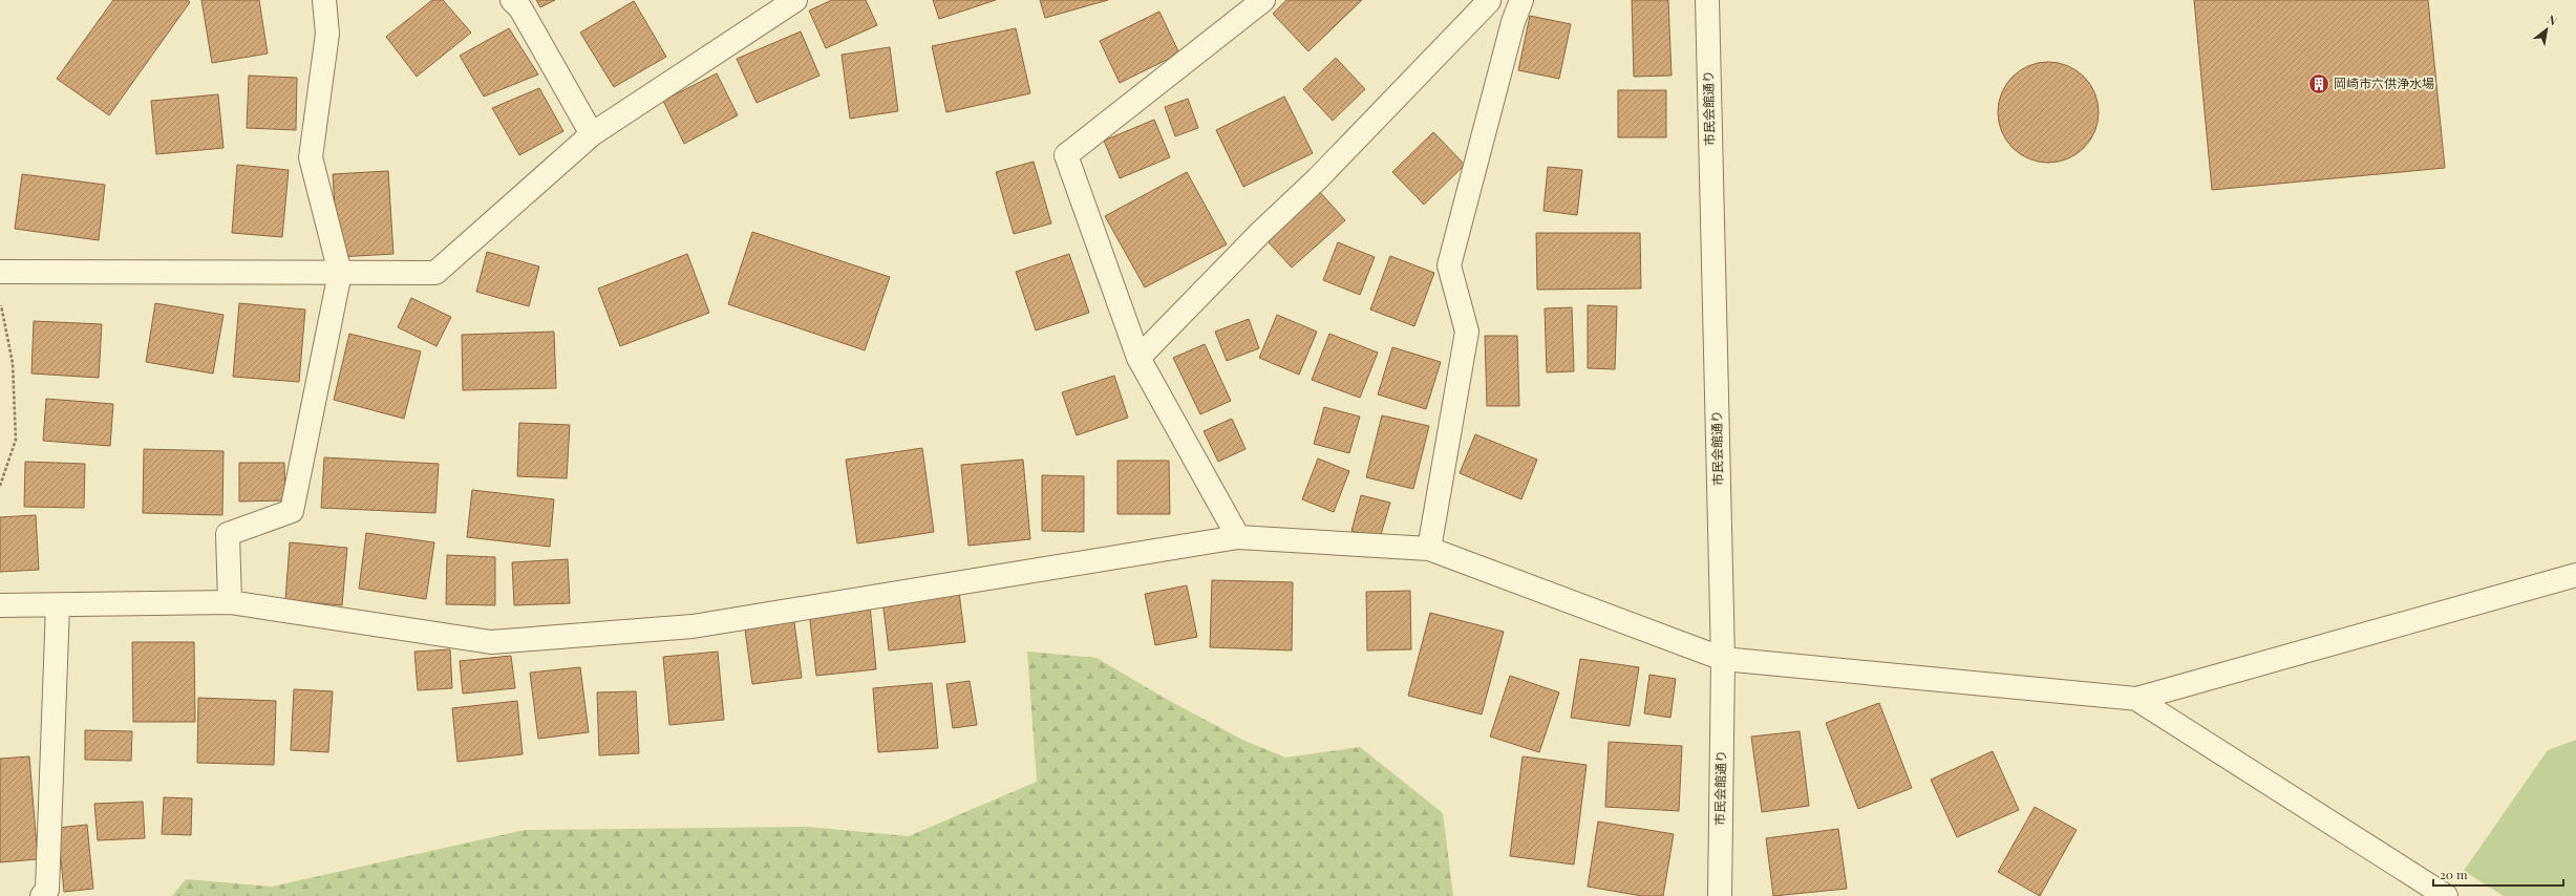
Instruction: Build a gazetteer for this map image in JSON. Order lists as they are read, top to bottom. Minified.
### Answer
{"streets":{"street":["市民会館通り"]},"places":{"building":["岡崎市六供浄水場"]},"scale_bar":"20 m","north":"top right"}
